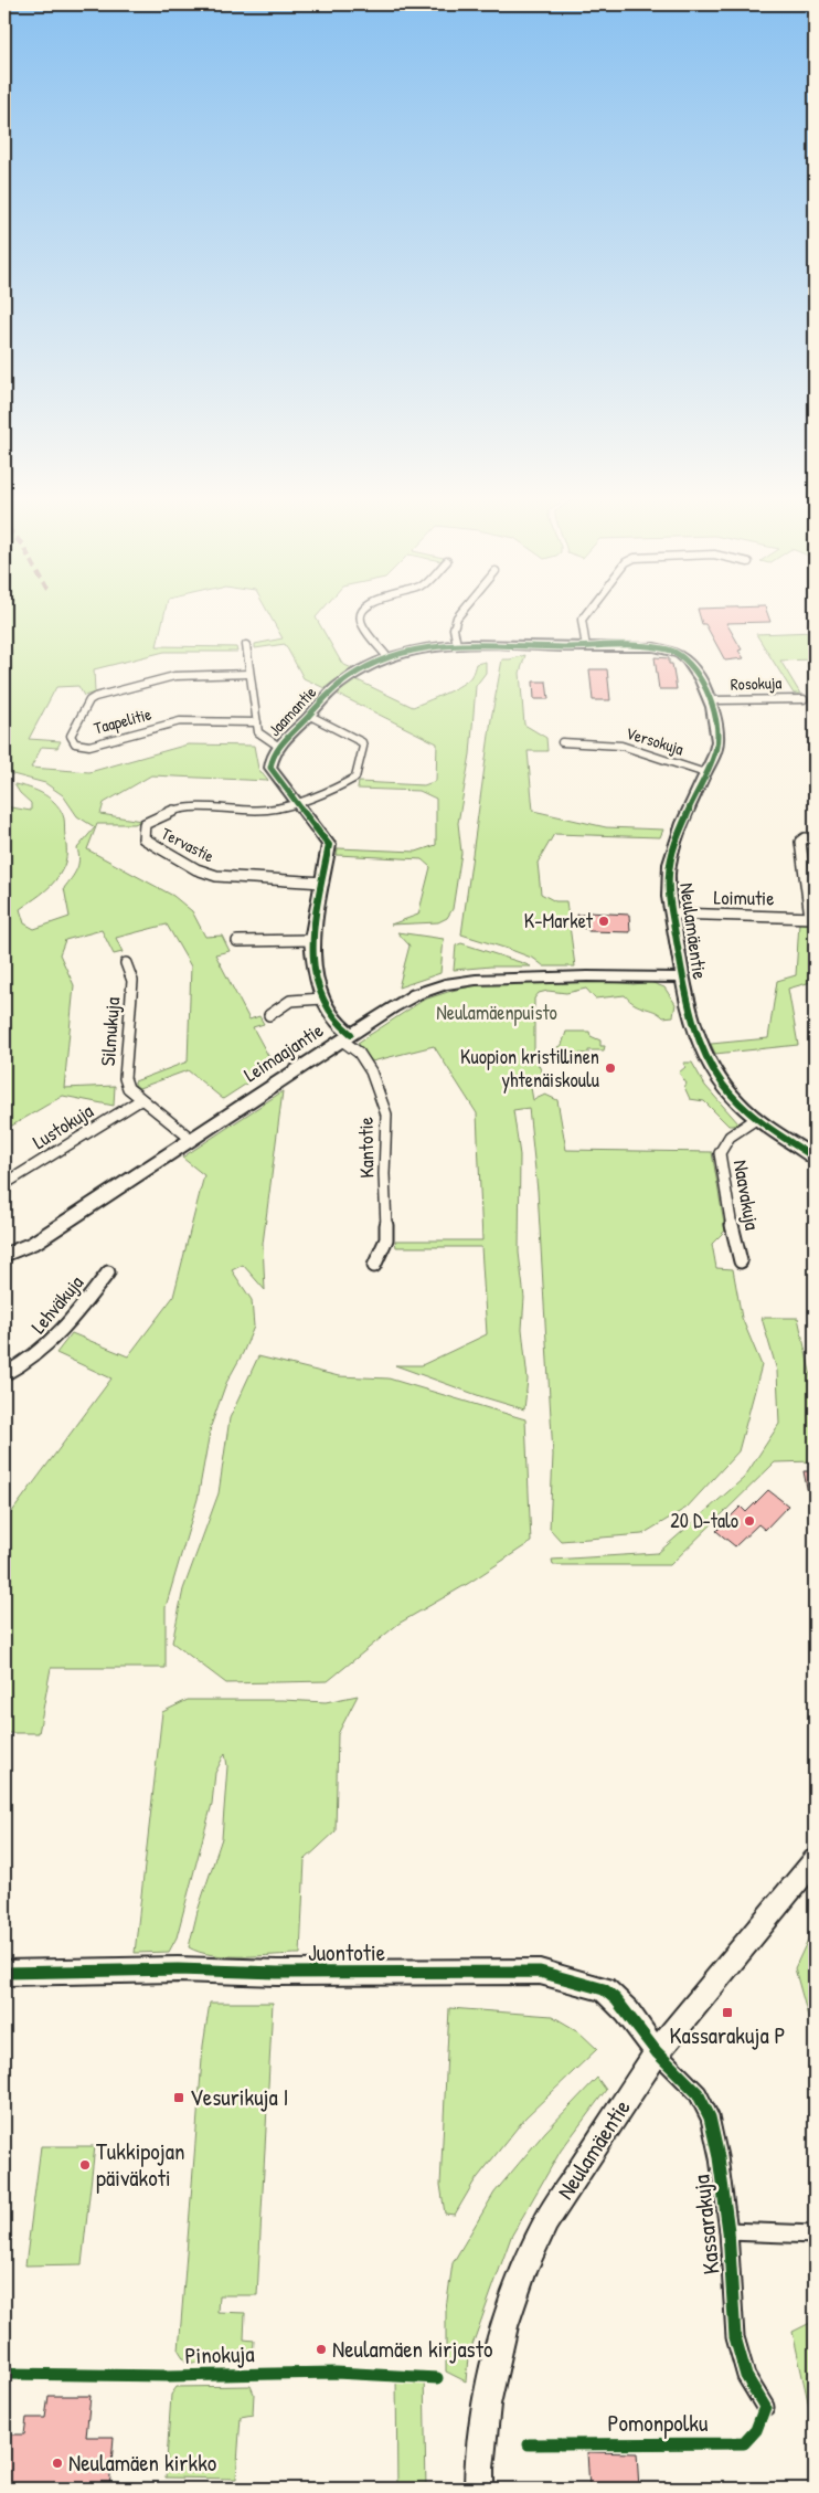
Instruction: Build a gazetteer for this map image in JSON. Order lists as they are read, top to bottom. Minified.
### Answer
{"streets":{"street":["Rosokuja","Jaamantie","Taapelitie","Versokuja","Tervastie","Loimutie","Neulamäentie","Silmukuja","Leimaajantie","Lustokuja","Kantotie","Naavakuja","Lehväkuja","Juontotie","Kassarakuja"],"cycle path":["Pinokuja","Pomonpolku"]},"crossings":[["Rosokuja","Neulamäentie"],["Jaamantie","Tervastie"],["Jaamantie","Neulamäentie"],["Jaamantie","Leimaajantie"],["Jaamantie","Kantotie"],["Versokuja","Neulamäentie"],["Loimutie","Neulamäentie"],["Neulamäentie","Leimaajantie"],["Neulamäentie","Naavakuja"],["Neulamäentie","Juontotie"],["Neulamäentie","Kassarakuja"],["Silmukuja","Leimaajantie"],["Silmukuja","Lustokuja"],["Leimaajantie","Kantotie"],["Juontotie","Kassarakuja"]],"parks":["Neulamäenpuisto"],"places":{"other":["K-Market","Kuopion kristillinen yhtenäiskoulu","20 D-talo","Tukkipojan päiväkoti","Neulamäen kirjasto","Neulamäen kirkko"],"transit":["Kassarakuja P","Vesurikuja I"]}}
